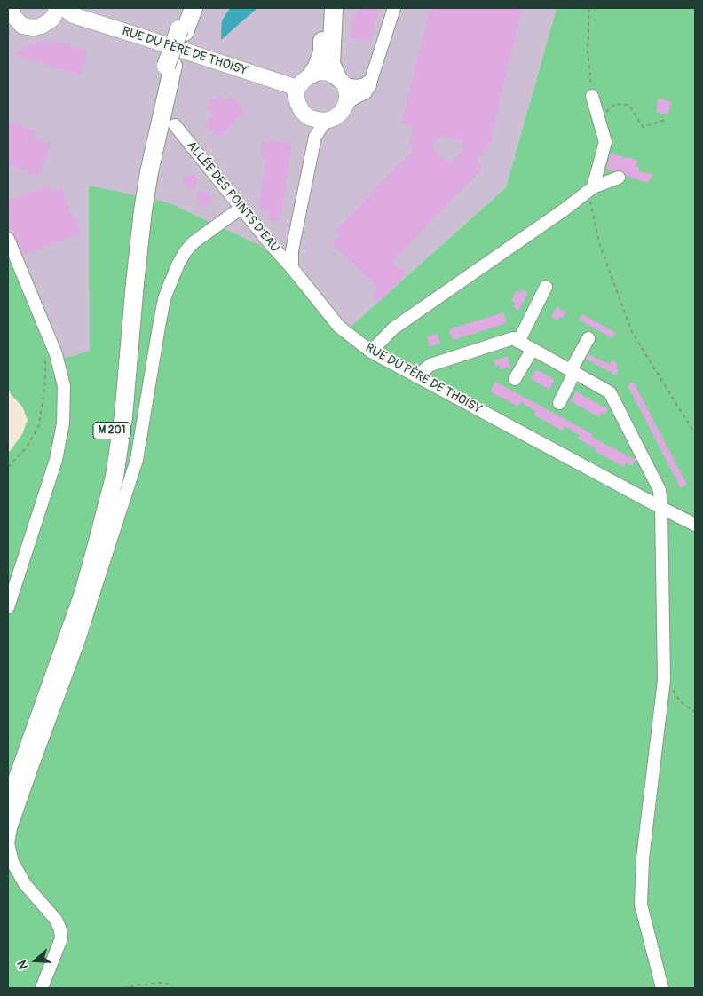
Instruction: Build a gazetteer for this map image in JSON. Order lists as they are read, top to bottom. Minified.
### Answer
{"streets":{"highway":["M 201"],"main road":["RUE DU PÈRE DE THOISY"],"street":["ALLÉE DES POINTS D'EAU"]},"crossings":[["RUE DU PÈRE DE THOISY","ALLÉE DES POINTS D'EAU"]],"north":"left"}
